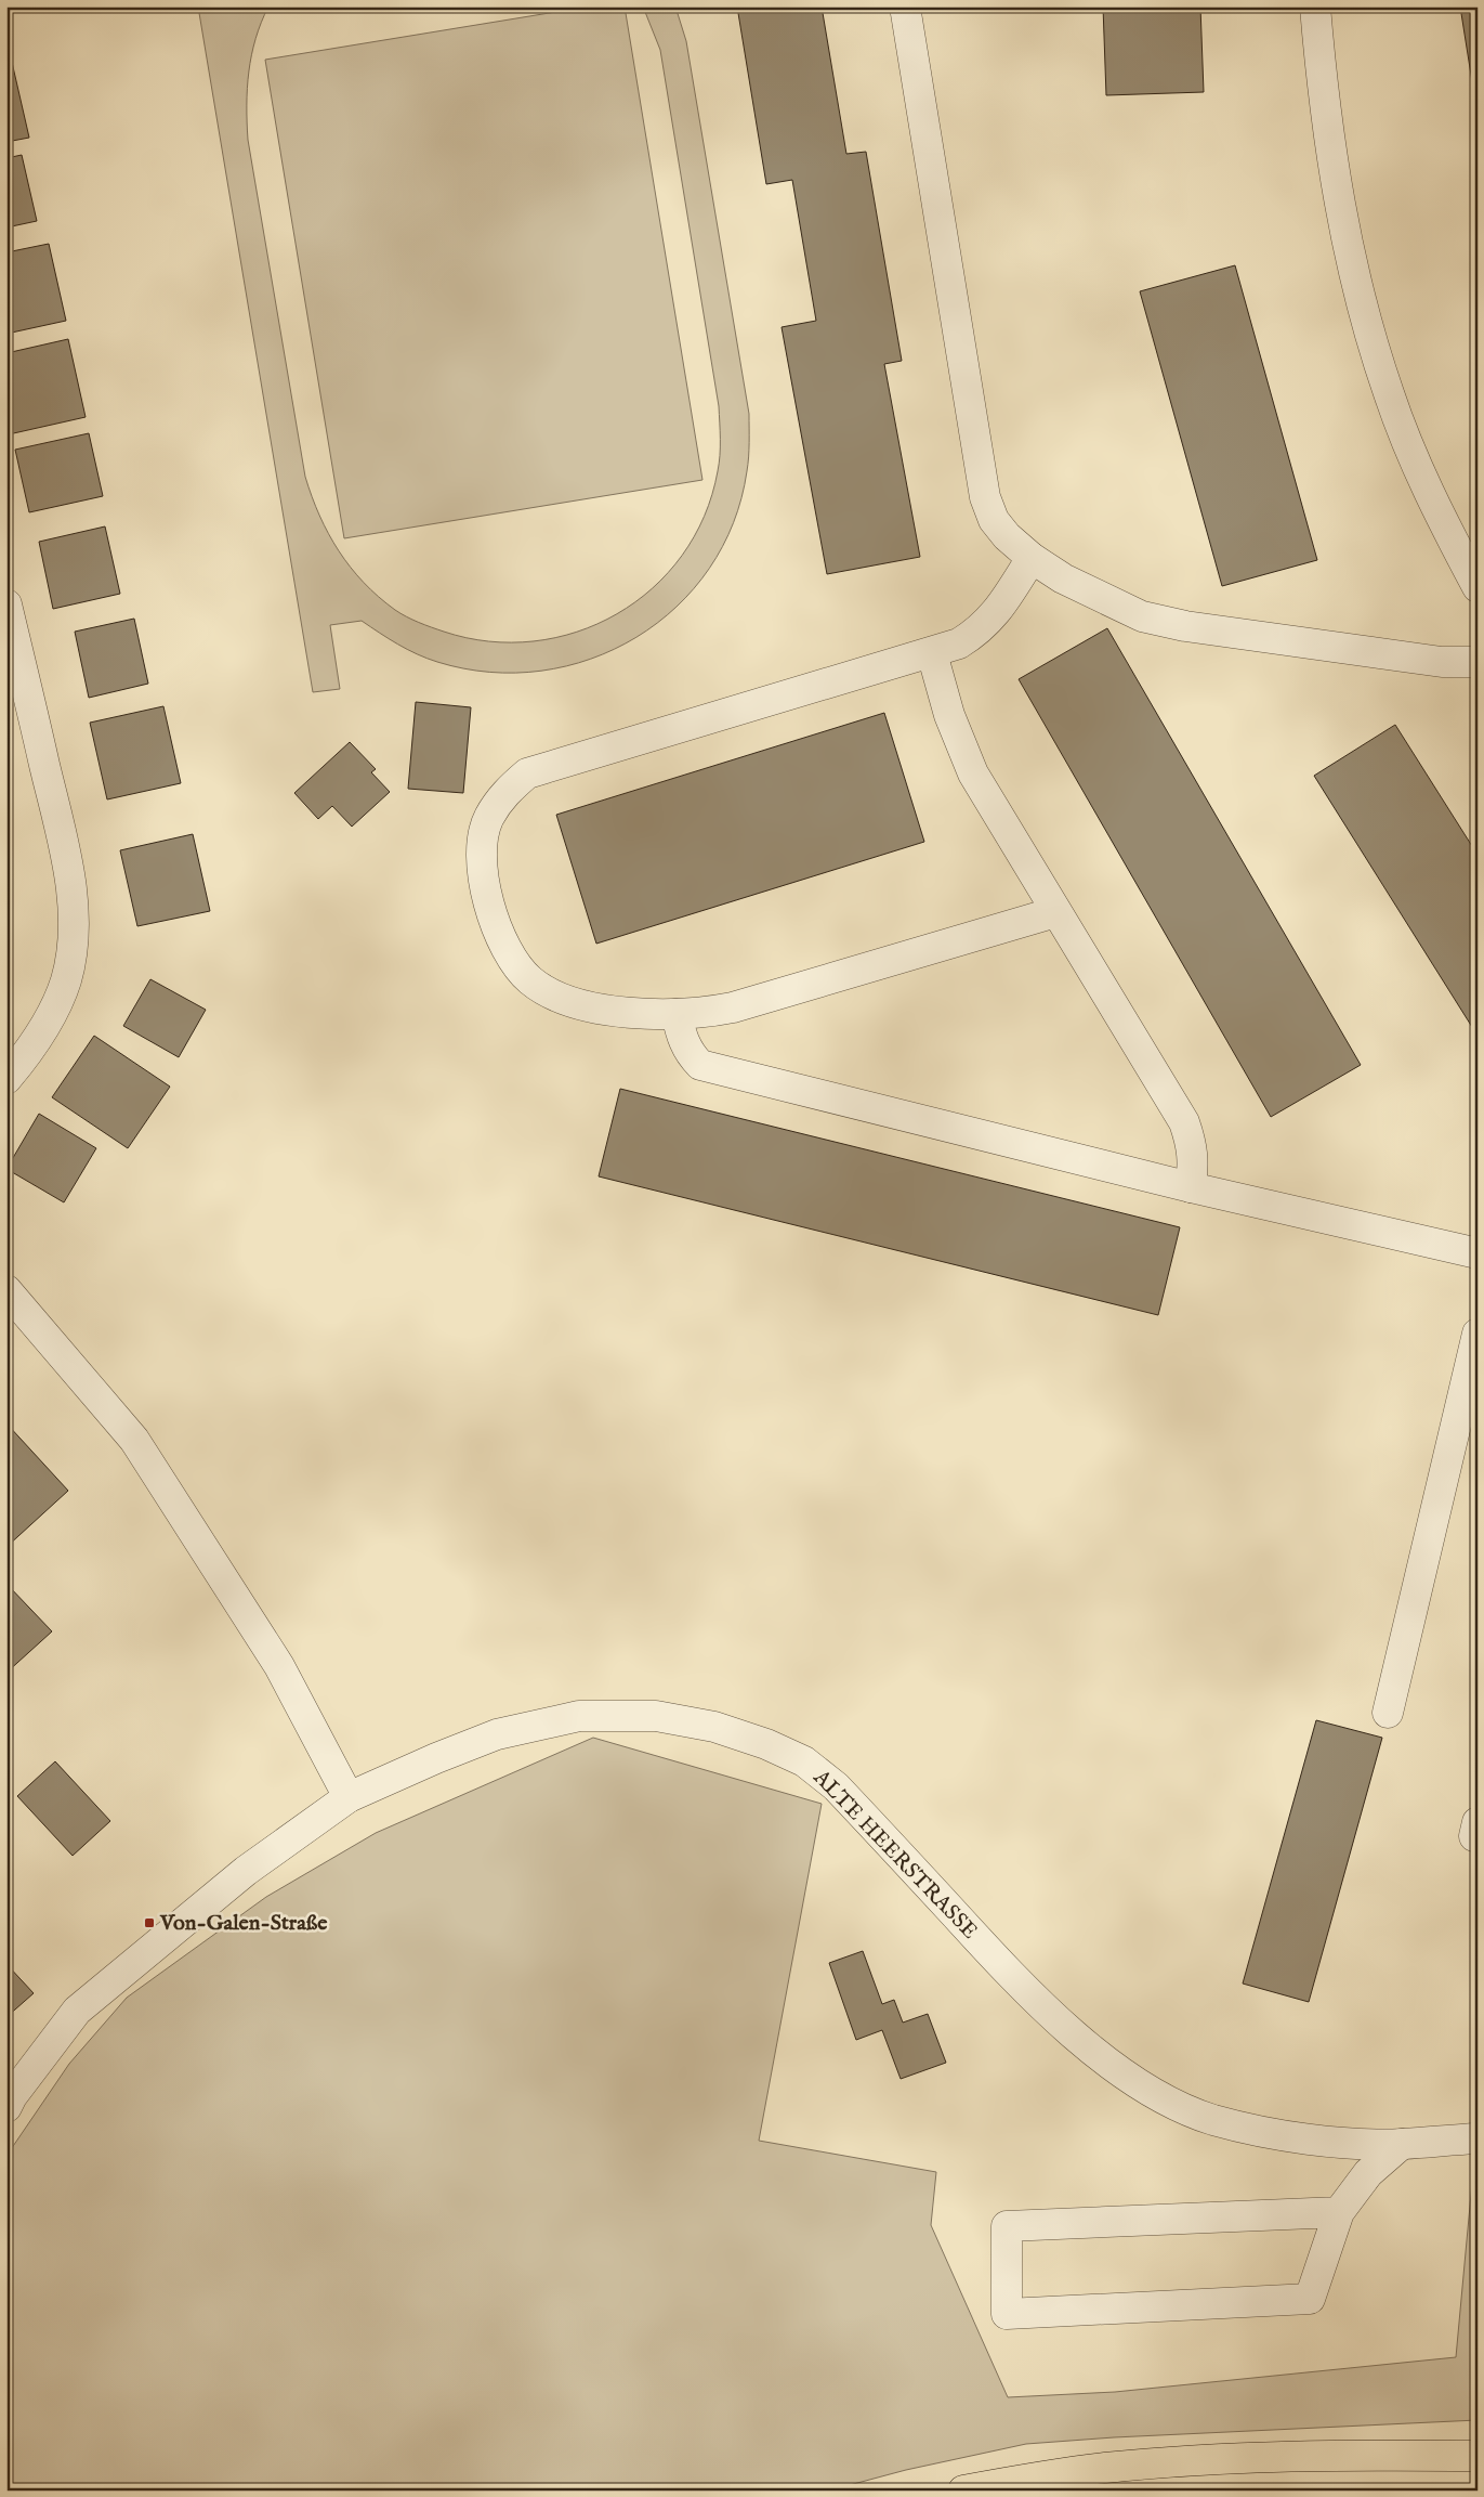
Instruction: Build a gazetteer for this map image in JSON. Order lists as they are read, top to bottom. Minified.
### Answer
{"streets":{"street":["ALTE HEERSTRASSE"]},"places":{"transit":["Von-Galen-Straße"]}}
